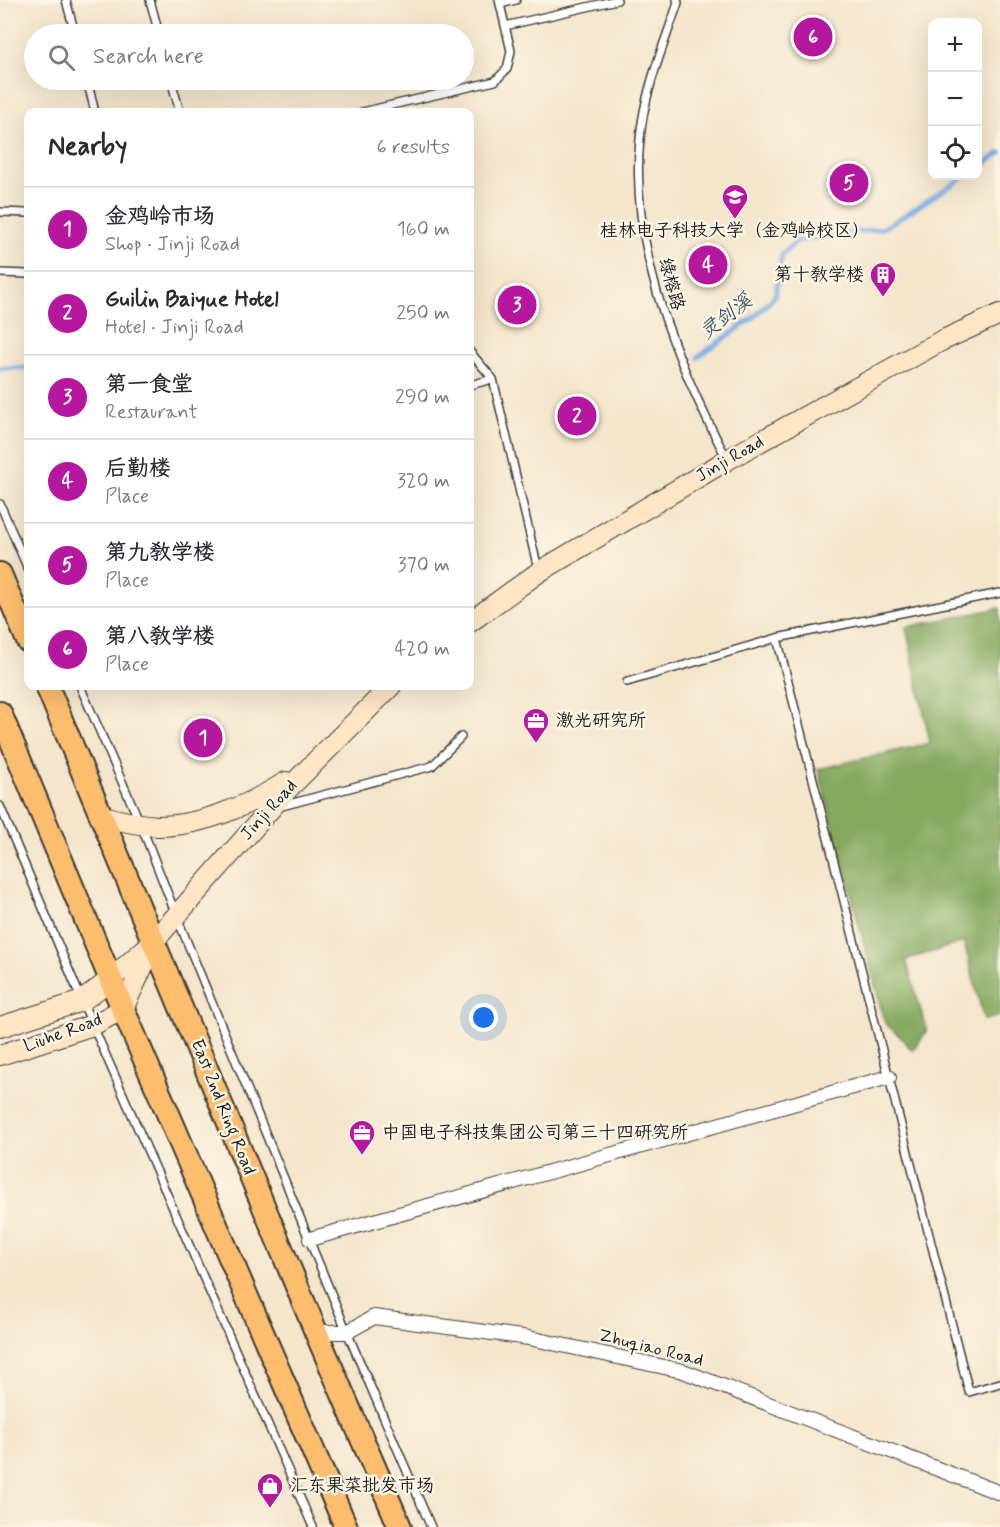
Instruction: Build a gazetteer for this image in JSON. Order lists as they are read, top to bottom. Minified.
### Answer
{"streets":{"main road":["Jinji Road","Liuhe Road","East 2nd Ring Road"],"street":["Zhuqiao Road"],"lane":["绿榕路"]},"crossings":[["绿榕路","Jinji Road"],["Jinji Road","Liuhe Road"],["Jinji Road","East 2nd Ring Road"],["Liuhe Road","East 2nd Ring Road"],["East 2nd Ring Road","Zhuqiao Road"]],"water":["灵剑溪"],"places":{"school or university":["桂林电子科技大学（金鸡岭校区）"],"building":["第十教学楼"],"office":["激光研究所","中国电子科技集团公司第三十四研究所"],"shop":["汇东果菜批发市场"]},"page":{"pins":["6","5","4","3","2","1"],"map_buttons":["+","−"],"search":"Search here","heading":["Nearby","6 results"],"list":[{"mark":"1","name":"金鸡岭市场","note":"Shop · Jinji Road","value":"160 m"},{"mark":"2","name":"Guilin Baiyue Hotel","note":"Hotel · Jinji Road","value":"250 m"},{"mark":"3","name":"第一食堂","note":"Restaurant","value":"290 m"},{"mark":"4","name":"后勤楼","note":"Place","value":"320 m"},{"mark":"5","name":"第九教学楼","note":"Place","value":"370 m"},{"mark":"6","name":"第八教学楼","note":"Place","value":"420 m"}]}}
